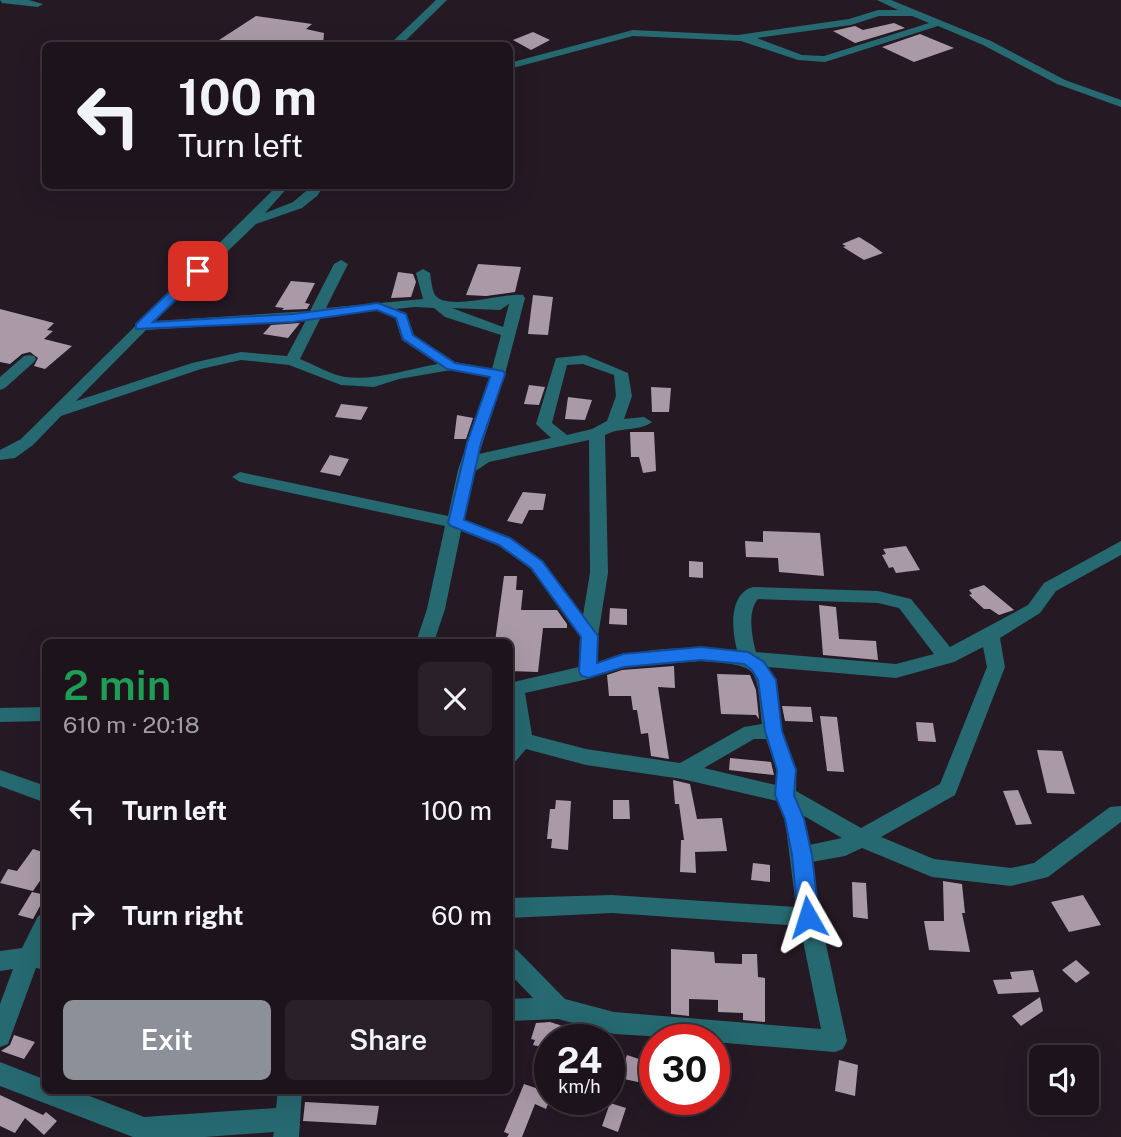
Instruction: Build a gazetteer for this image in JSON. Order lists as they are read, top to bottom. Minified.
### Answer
{"page":{"turn":["100 m","Turn left"],"heading":["2 min","610 m · 20:18"],"list":[{"name":"Turn left","value":"100 m"},{"name":"Turn right","value":"60 m"}],"buttons":["Exit","Share"],"speed":"24 km/h","limit":"30"}}
